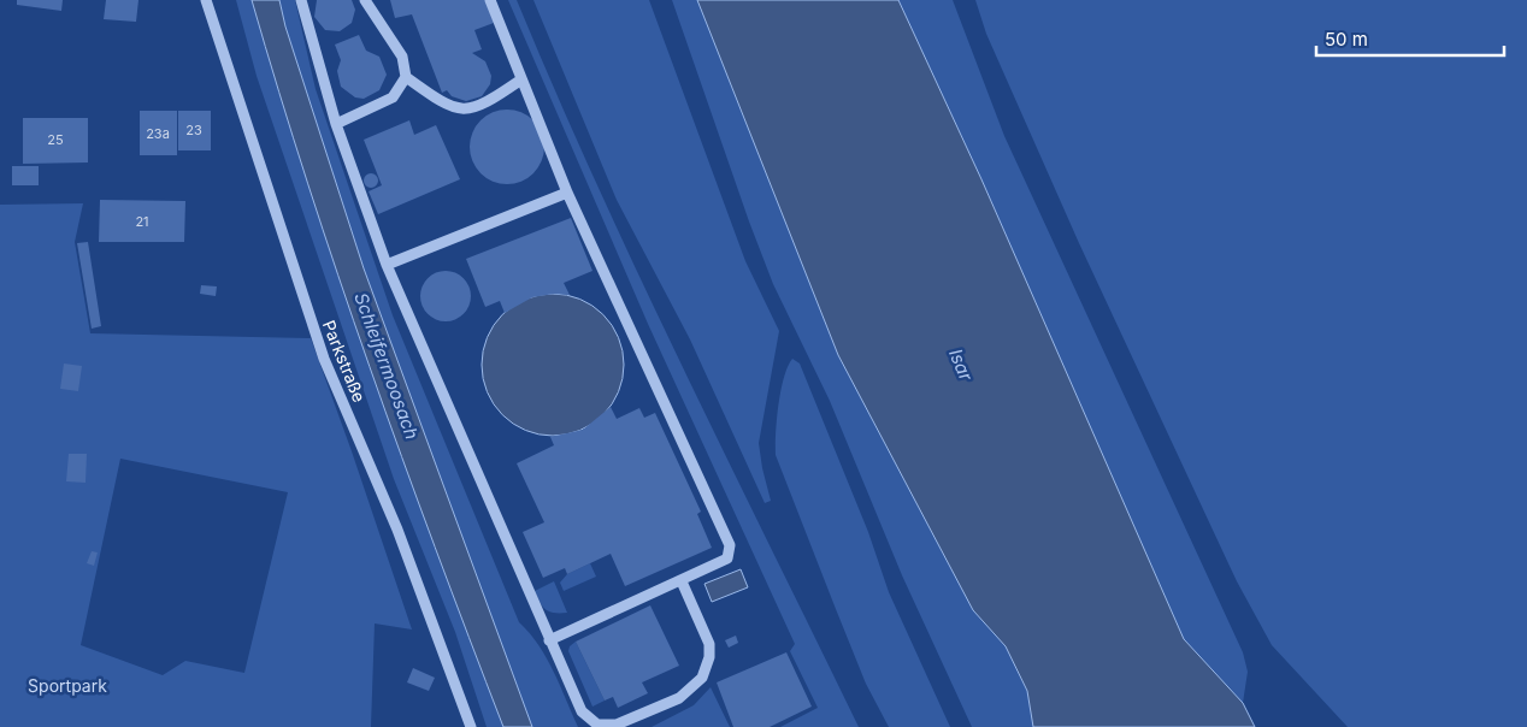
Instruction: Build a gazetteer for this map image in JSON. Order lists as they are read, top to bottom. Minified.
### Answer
{"streets":{"street":["Parkstraße"]},"water":["Isar","Schleifermoosach"],"parks":["Sportpark"],"house_numbers":["23","23a","25","21"],"scale_bar":"50 m"}
